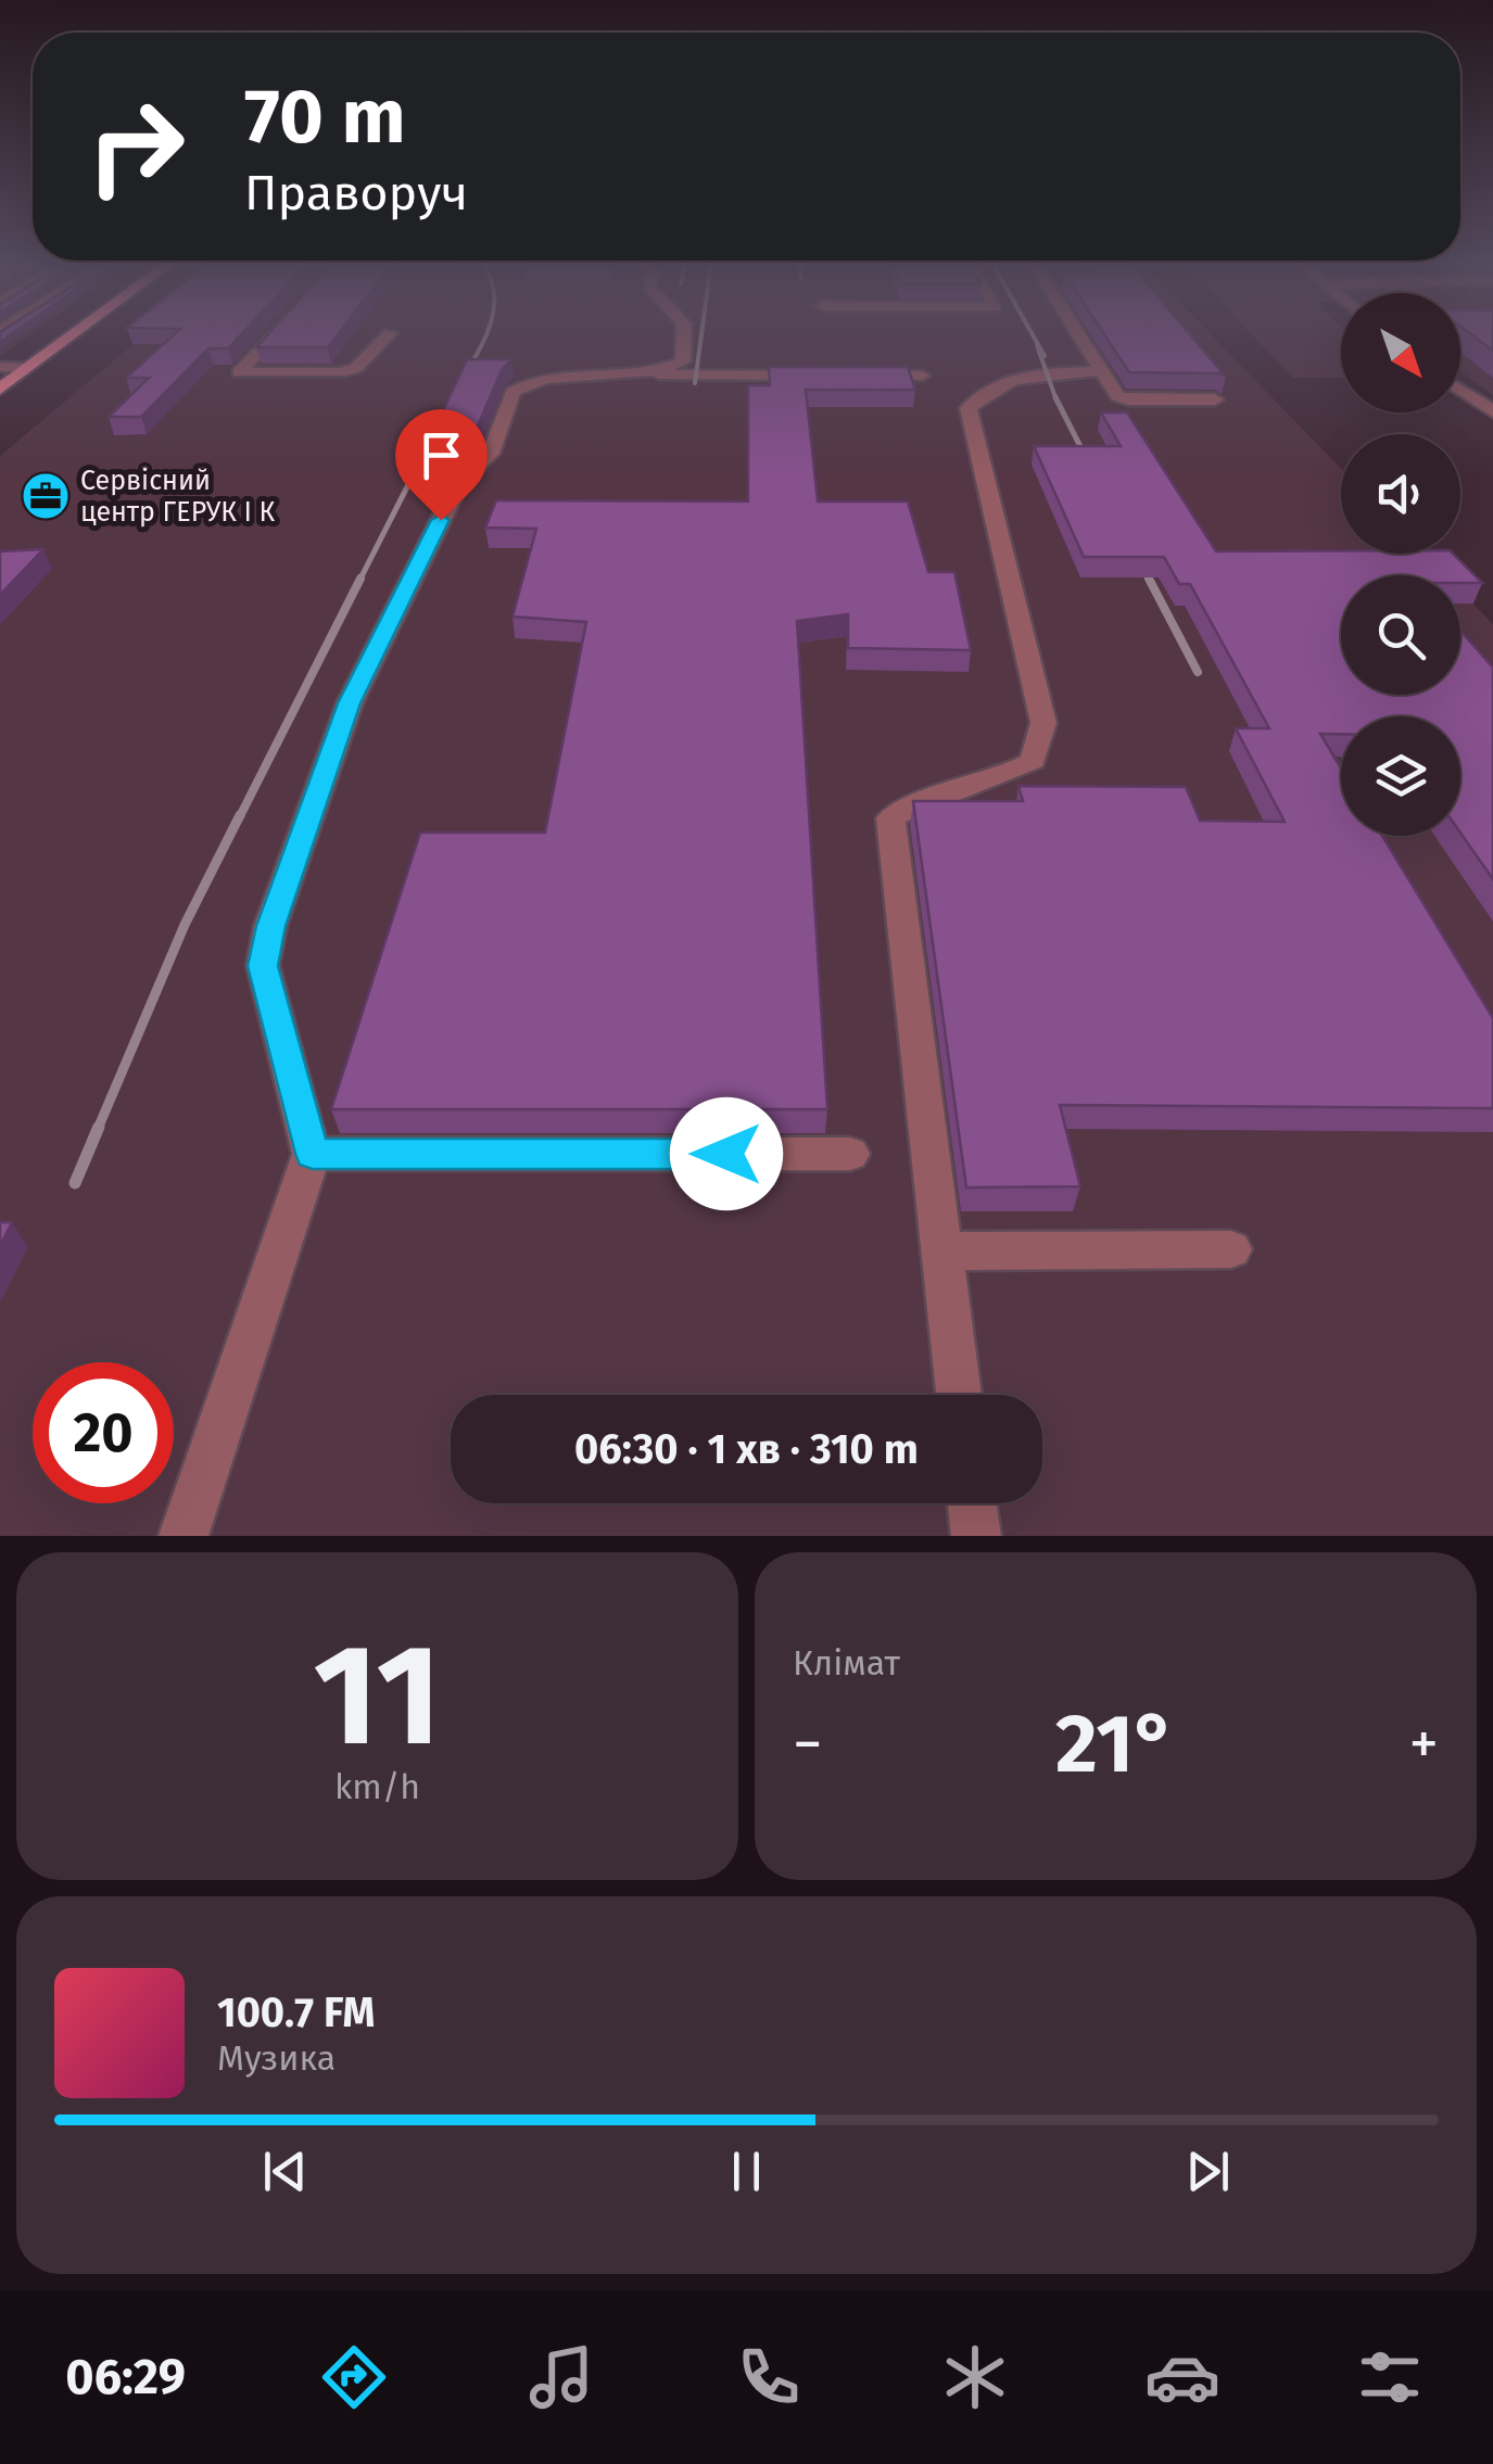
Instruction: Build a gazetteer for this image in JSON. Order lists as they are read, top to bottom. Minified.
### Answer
{"places":{"office":["Сервісний центр ГЕРУК І К"]},"north":"bottom right","page":{"turn":["70 m","Праворуч"],"limit":"20","trip":"06:30 · 1 хв · 310 m","tile":[["11","km/h"],"Клімат"],"heat":["−","21°","+"],"song":["100.7 FM","Музика"],"tabs":"06:29"}}
